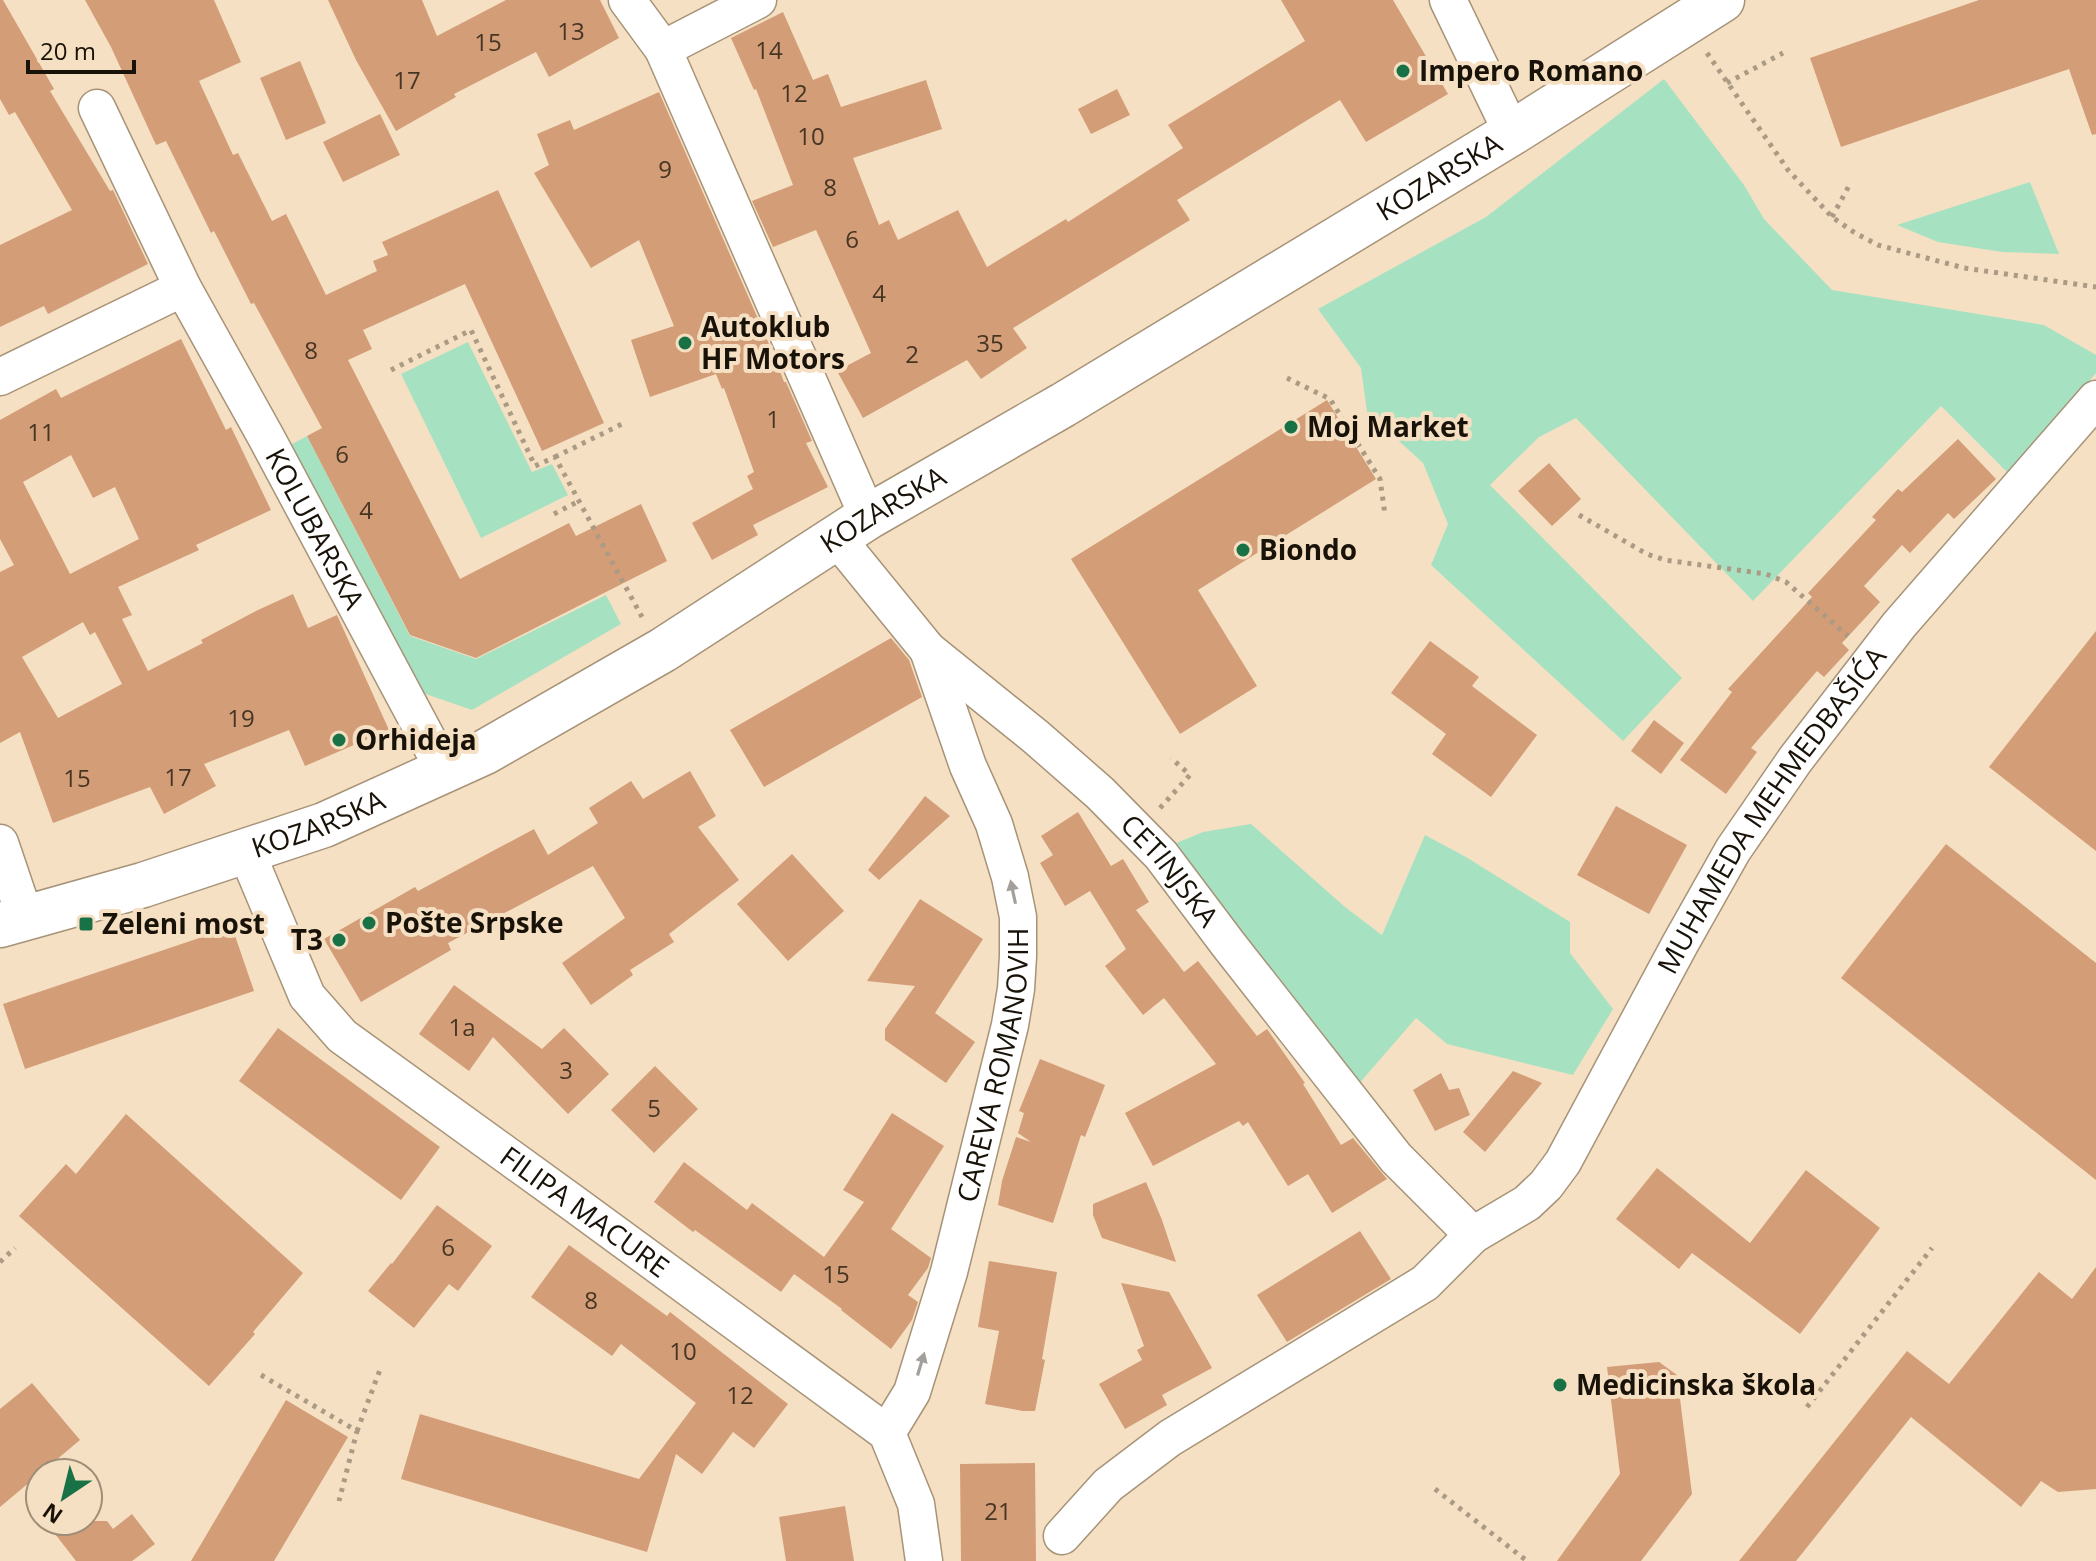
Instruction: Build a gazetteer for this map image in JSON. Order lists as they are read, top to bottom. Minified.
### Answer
{"streets":{"main road":["KOZARSKA"],"street":["KOLUBARSKA","MUHAMEDA MEHMEDBAŠIĆA","CETINJSKA","CAREVA ROMANOVIH","FILIPA MACURE"]},"crossings":[["KOZARSKA","KOLUBARSKA"],["KOZARSKA","CETINJSKA"],["KOZARSKA","FILIPA MACURE"],["MUHAMEDA MEHMEDBAŠIĆA","CETINJSKA"],["CETINJSKA","CAREVA ROMANOVIH"],["CAREVA ROMANOVIH","FILIPA MACURE"]],"one_way":["CAREVA ROMANOVIH"],"places":{"other":["Impero Romano","Autoklub HF Motors","Moj Market","Biondo","Orhideja","Pošte Srpske","T3","Medicinska škola"],"transit":["Zeleni most"]},"house_numbers":["13","15","14","17","12","10","9","8","6","4","35","8","2","1","11","6","4","19","17","15","1a","3","5","6","15","8","10","12","21"],"scale_bar":"20 m","north":"bottom left"}
